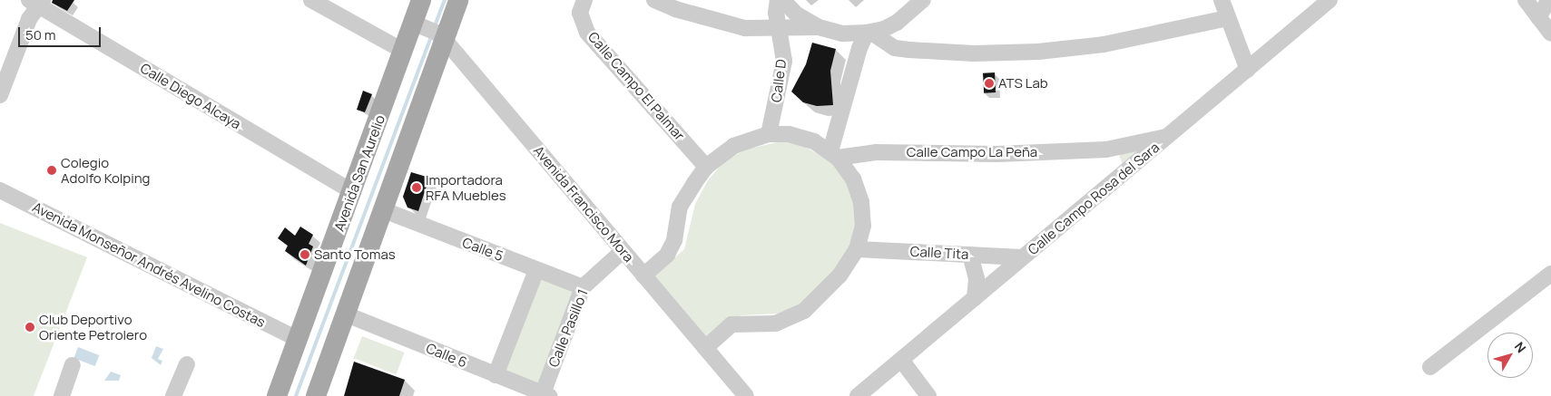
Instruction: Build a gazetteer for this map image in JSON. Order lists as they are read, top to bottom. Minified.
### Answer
{"streets":{"main road":["Avenida San Aurelio"],"street":["Calle D","Calle Campo El Palmar","Calle Diego Alcaya","Calle Campo La Peña","Calle Campo Rosa del Sara","Avenida Francisco Mora","Calle 5","Calle Tita","Avenida Monseñor Andrés Avelino Costas","Calle Pasillo 1","Calle 6"]},"crossings":[["Calle Diego Alcaya","Avenida San Aurelio"],["Calle Campo La Peña","Calle Campo Rosa del Sara"],["Avenida San Aurelio","Avenida Francisco Mora"],["Avenida San Aurelio","Avenida Monseñor Andrés Avelino Costas"],["Calle Campo Rosa del Sara","Calle Tita"],["Avenida Francisco Mora","Calle Pasillo 1"],["Calle 5","Calle Pasillo 1"],["Calle Pasillo 1","Calle 6"]],"places":["ATS Lab","Colegio Adolfo Kolping","Importadora RFA Muebles","Santo Tomas","Club Deportivo Oriente Petrolero"],"scale_bar":"50 m","north":"top right"}
